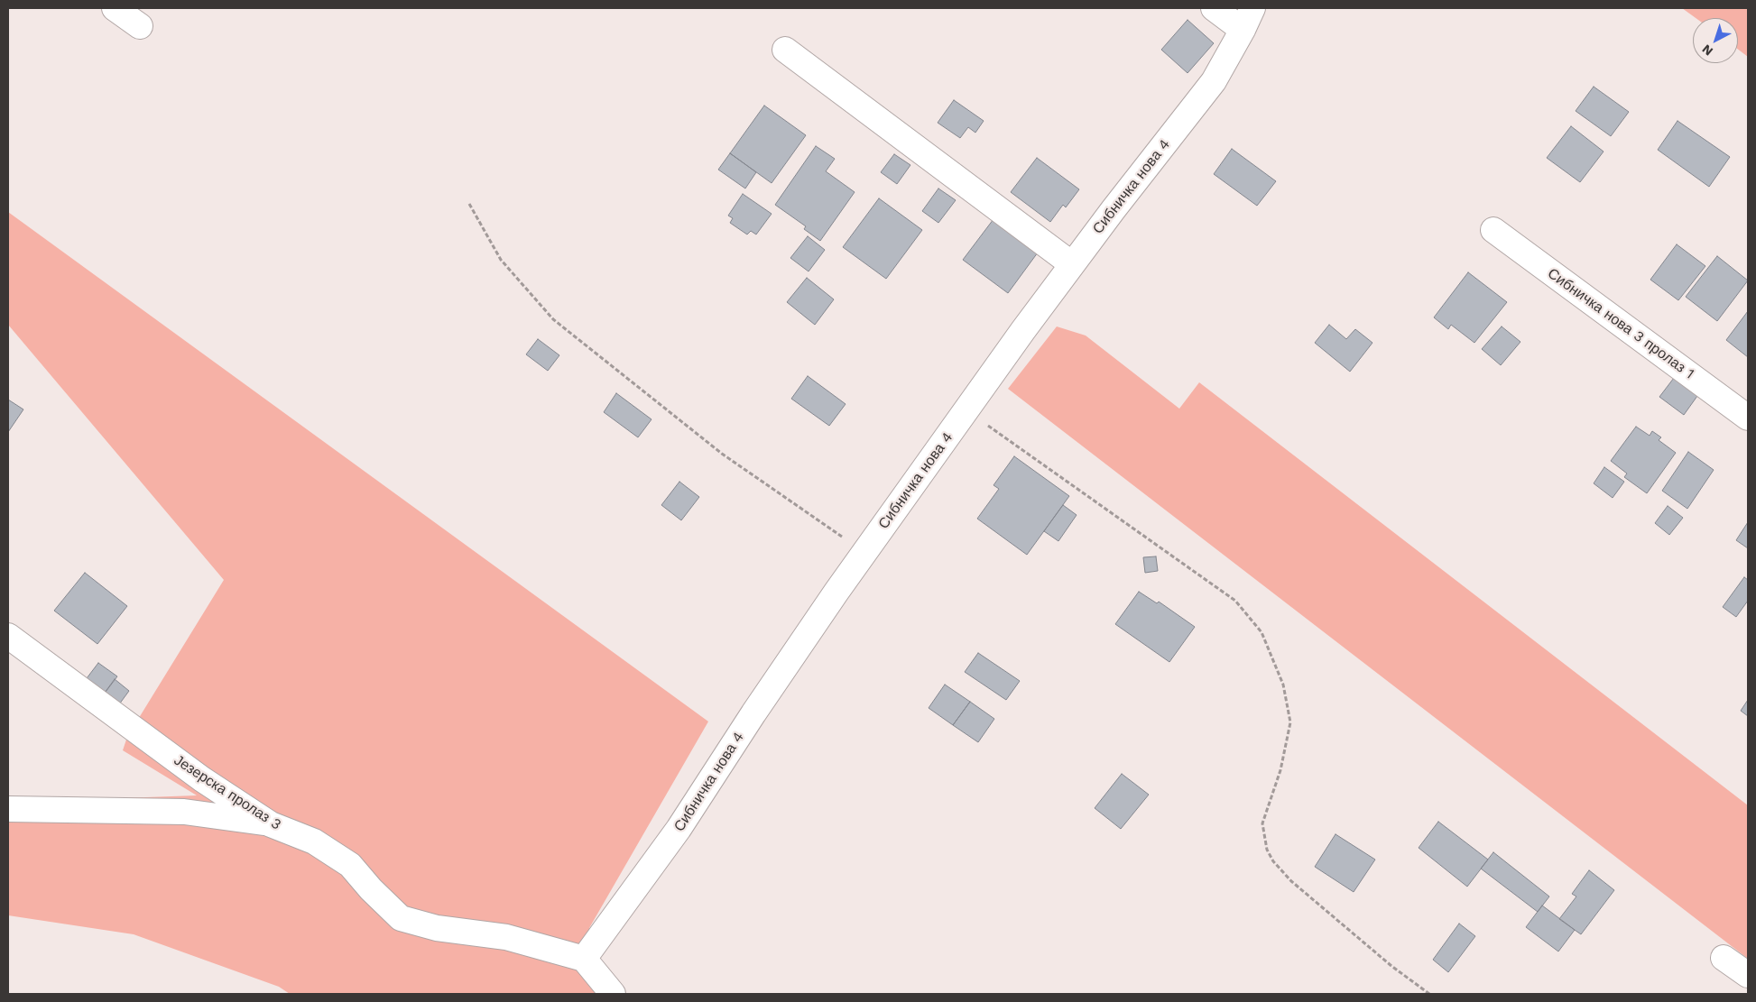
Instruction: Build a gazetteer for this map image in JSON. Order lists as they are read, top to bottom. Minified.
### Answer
{"streets":{"street":["Сибничка нова 4","Сибничка нова 3 пролаз 1","Језерска пролаз 3"]},"crossings":[["Сибничка нова 4","Језерска пролаз 3"]],"north":"bottom left"}
